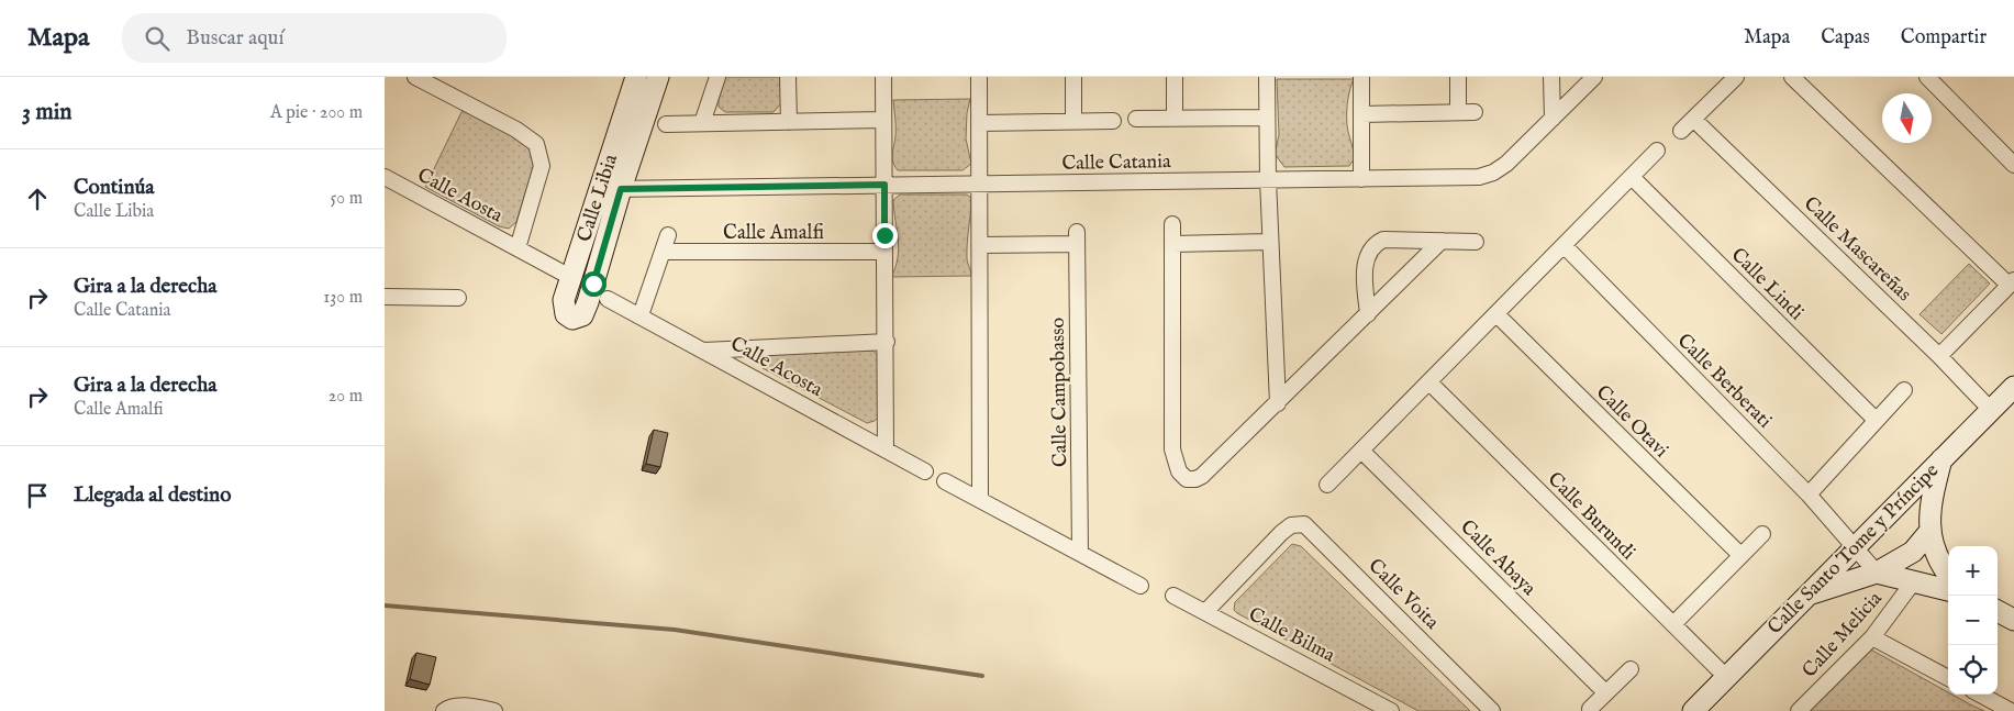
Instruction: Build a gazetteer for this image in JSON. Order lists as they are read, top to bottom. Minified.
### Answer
{"streets":{"street":["Calle Catania","Calle Aosta","Calle Libia","Calle Amalfi","Calle Mascareñas","Calle Lindi","Calle Acosta","Calle Berberati","Calle Campobasso","Calle Otavi","Calle Burundi","Calle Santo Tome y Príncipe","Calle Abaya","Calle Voita","Calle Bilma","Calle Melicia"]},"crossings":[["Calle Catania","Calle Libia"],["Calle Aosta","Calle Libia"],["Calle Mascareñas","Calle Santo Tome y Príncipe"],["Calle Berberati","Calle Santo Tome y Príncipe"],["Calle Burundi","Calle Santo Tome y Príncipe"],["Calle Voita","Calle Bilma"]],"north":"bottom","page":{"header":"Mapa","search":"Buscar aquí","nav":["Mapa","Capas","Compartir"],"heading":["3 min","A pie · 200 m"],"list":[["Continúa","Calle Libia","50 m"],["Gira a la derecha","Calle Catania","130 m"],["Gira a la derecha","Calle Amalfi","20 m"],"Llegada al destino"],"map_buttons":["+","−"]}}
